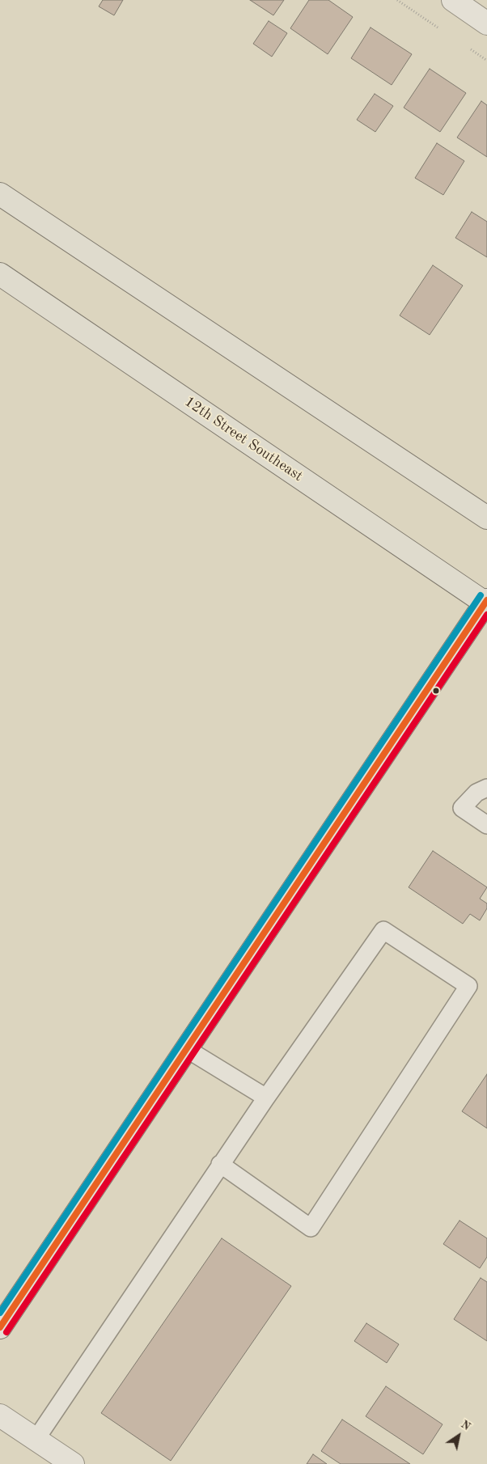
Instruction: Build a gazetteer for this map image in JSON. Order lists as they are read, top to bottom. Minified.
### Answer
{"streets":{"main road":["12th Street Southeast"]},"north":"top right"}
